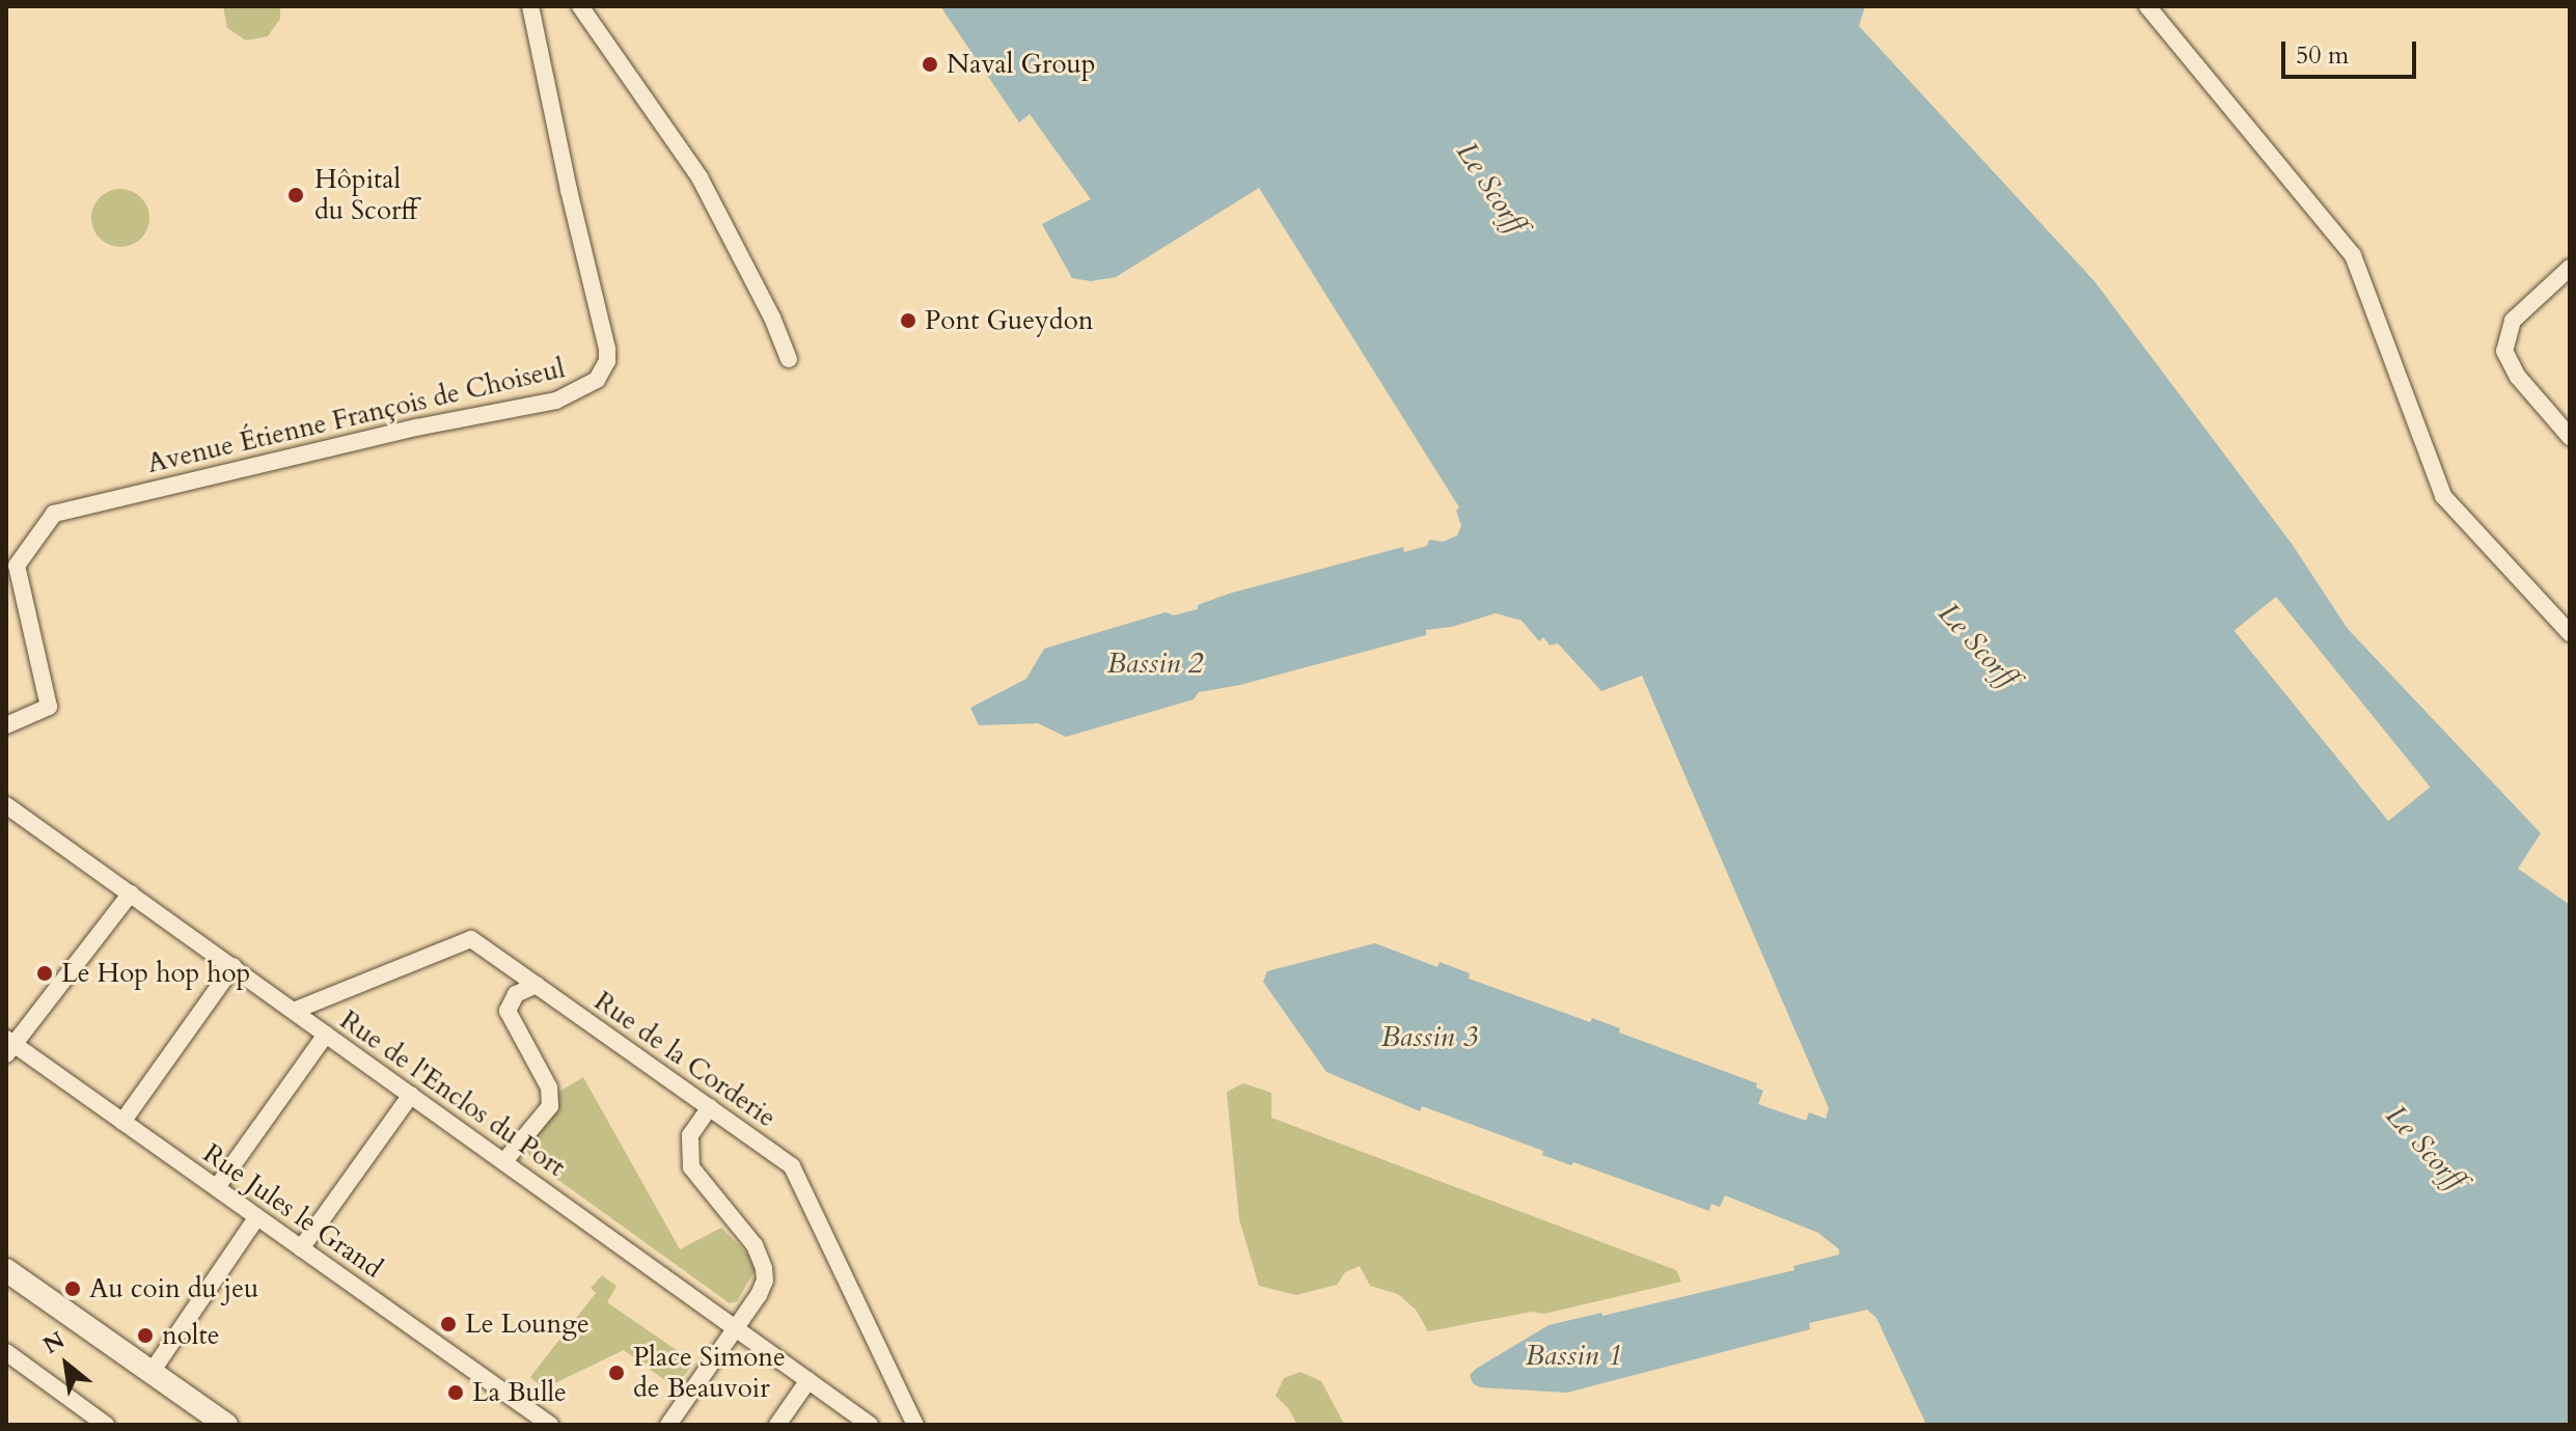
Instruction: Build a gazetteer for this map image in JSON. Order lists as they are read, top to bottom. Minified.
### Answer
{"streets":{"street":["Avenue Étienne François de Choiseul","Rue de la Corderie","Rue de l'Enclos du Port","Rue Jules le Grand"]},"crossings":[["Rue de la Corderie","Rue de l'Enclos du Port"]],"water":["Le Scorff","Bassin 2","Bassin 3","Bassin 1"],"places":["Naval Group","Hôpital du Scorff","Pont Gueydon","Le Hop hop hop","Au coin du jeu","Le Lounge","nolte","Place Simone de Beauvoir","La Bulle"],"scale_bar":"50 m","north":"top left"}
